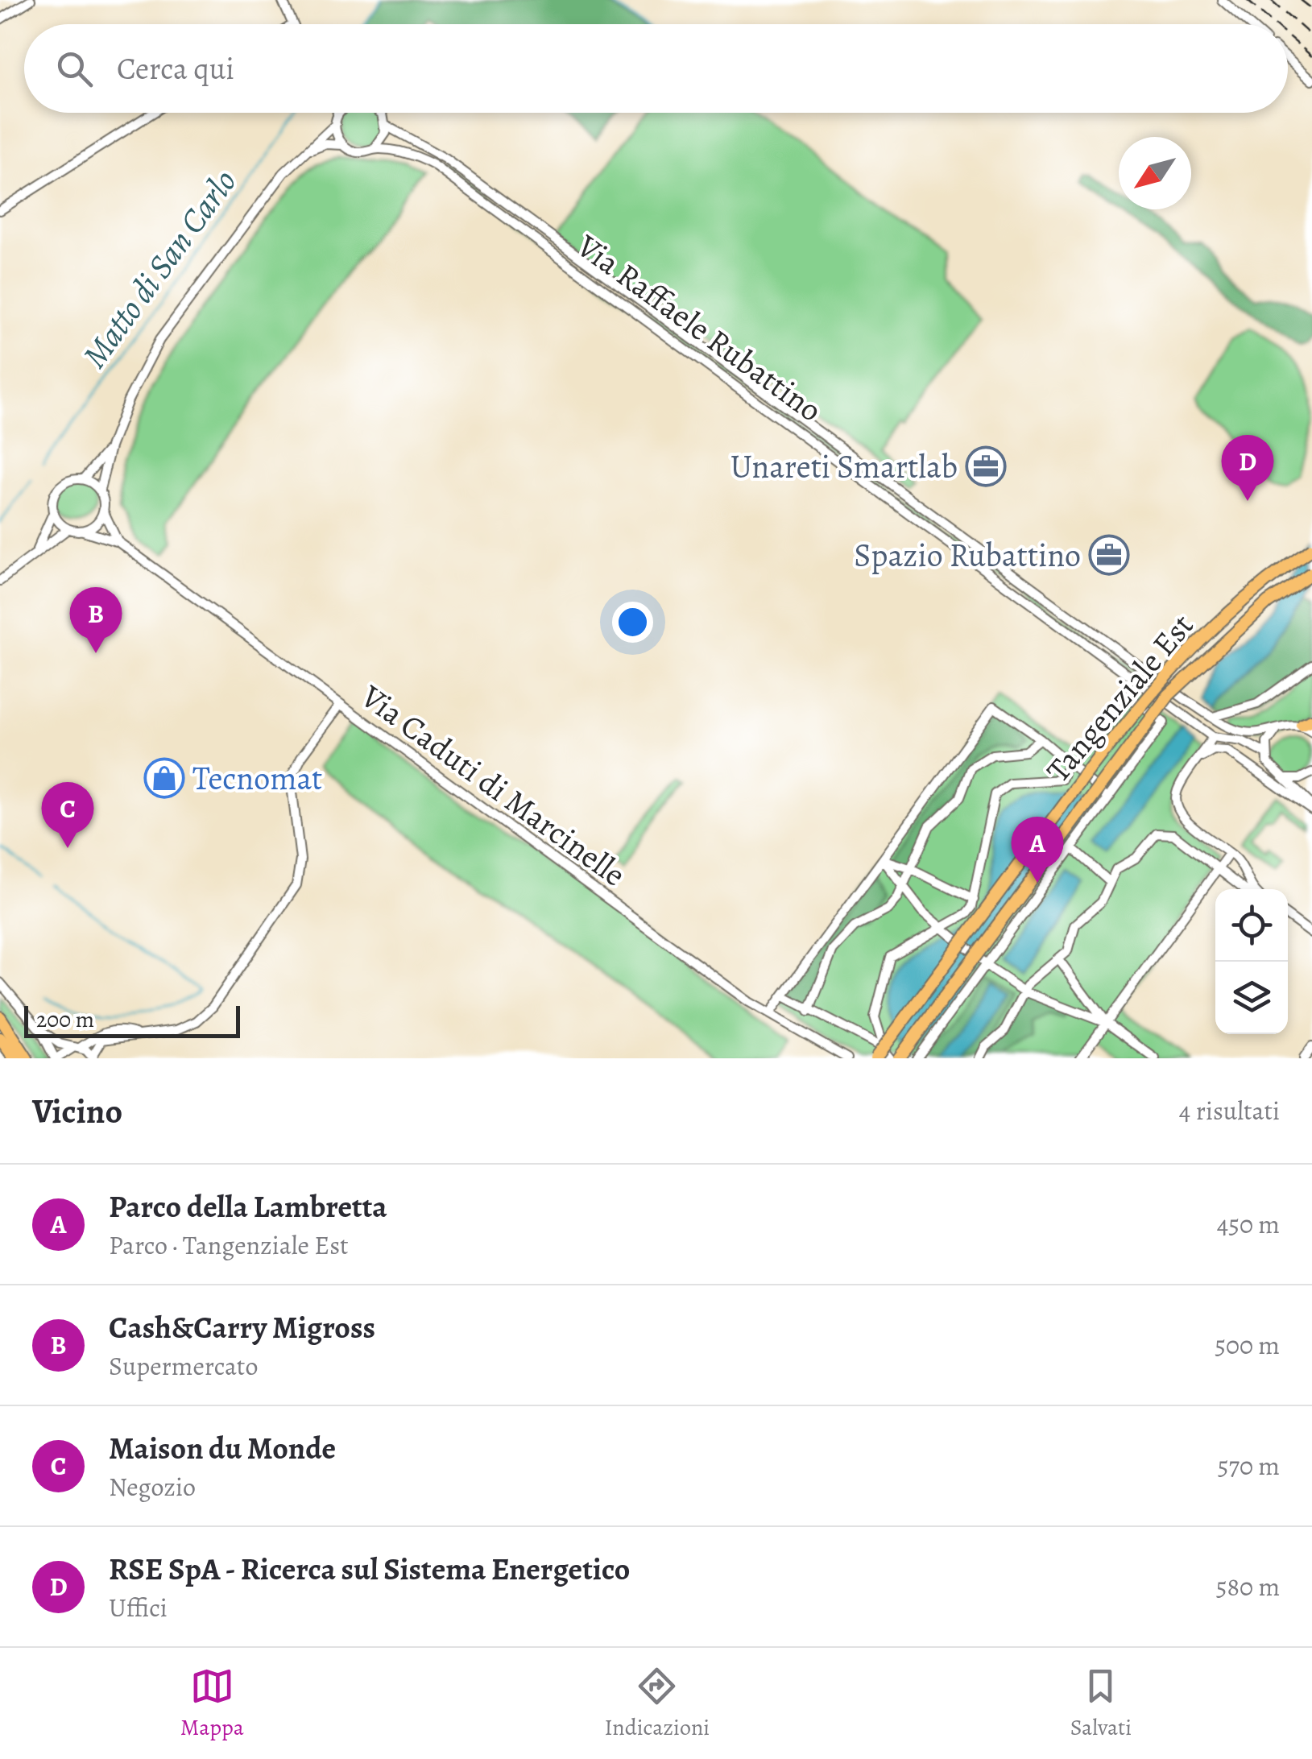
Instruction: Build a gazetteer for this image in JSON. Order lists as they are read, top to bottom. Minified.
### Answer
{"streets":{"highway":["Tangenziale Est"],"street":["Via Raffaele Rubattino","Via Caduti di Marcinelle"]},"water":["Matto di San Carlo"],"places":{"office":["Unareti Smartlab","Spazio Rubattino"],"shop":["Tecnomat"]},"scale_bar":"200 m","north":"bottom left","page":{"search":"Cerca qui","pins":["D","B","C","A"],"scale":"200 m","heading":["Vicino","4 risultati"],"list":[{"mark":"A","name":"Parco della Lambretta","note":"Parco · Tangenziale Est","value":"450 m"},{"mark":"B","name":"Cash&Carry Migross","note":"Supermercato","value":"500 m"},{"mark":"C","name":"Maison du Monde","note":"Negozio","value":"570 m"},{"mark":"D","name":"RSE SpA - Ricerca sul Sistema Energetico","note":"Uffici","value":"580 m"}],"nav":["Mappa","Indicazioni","Salvati"]}}
